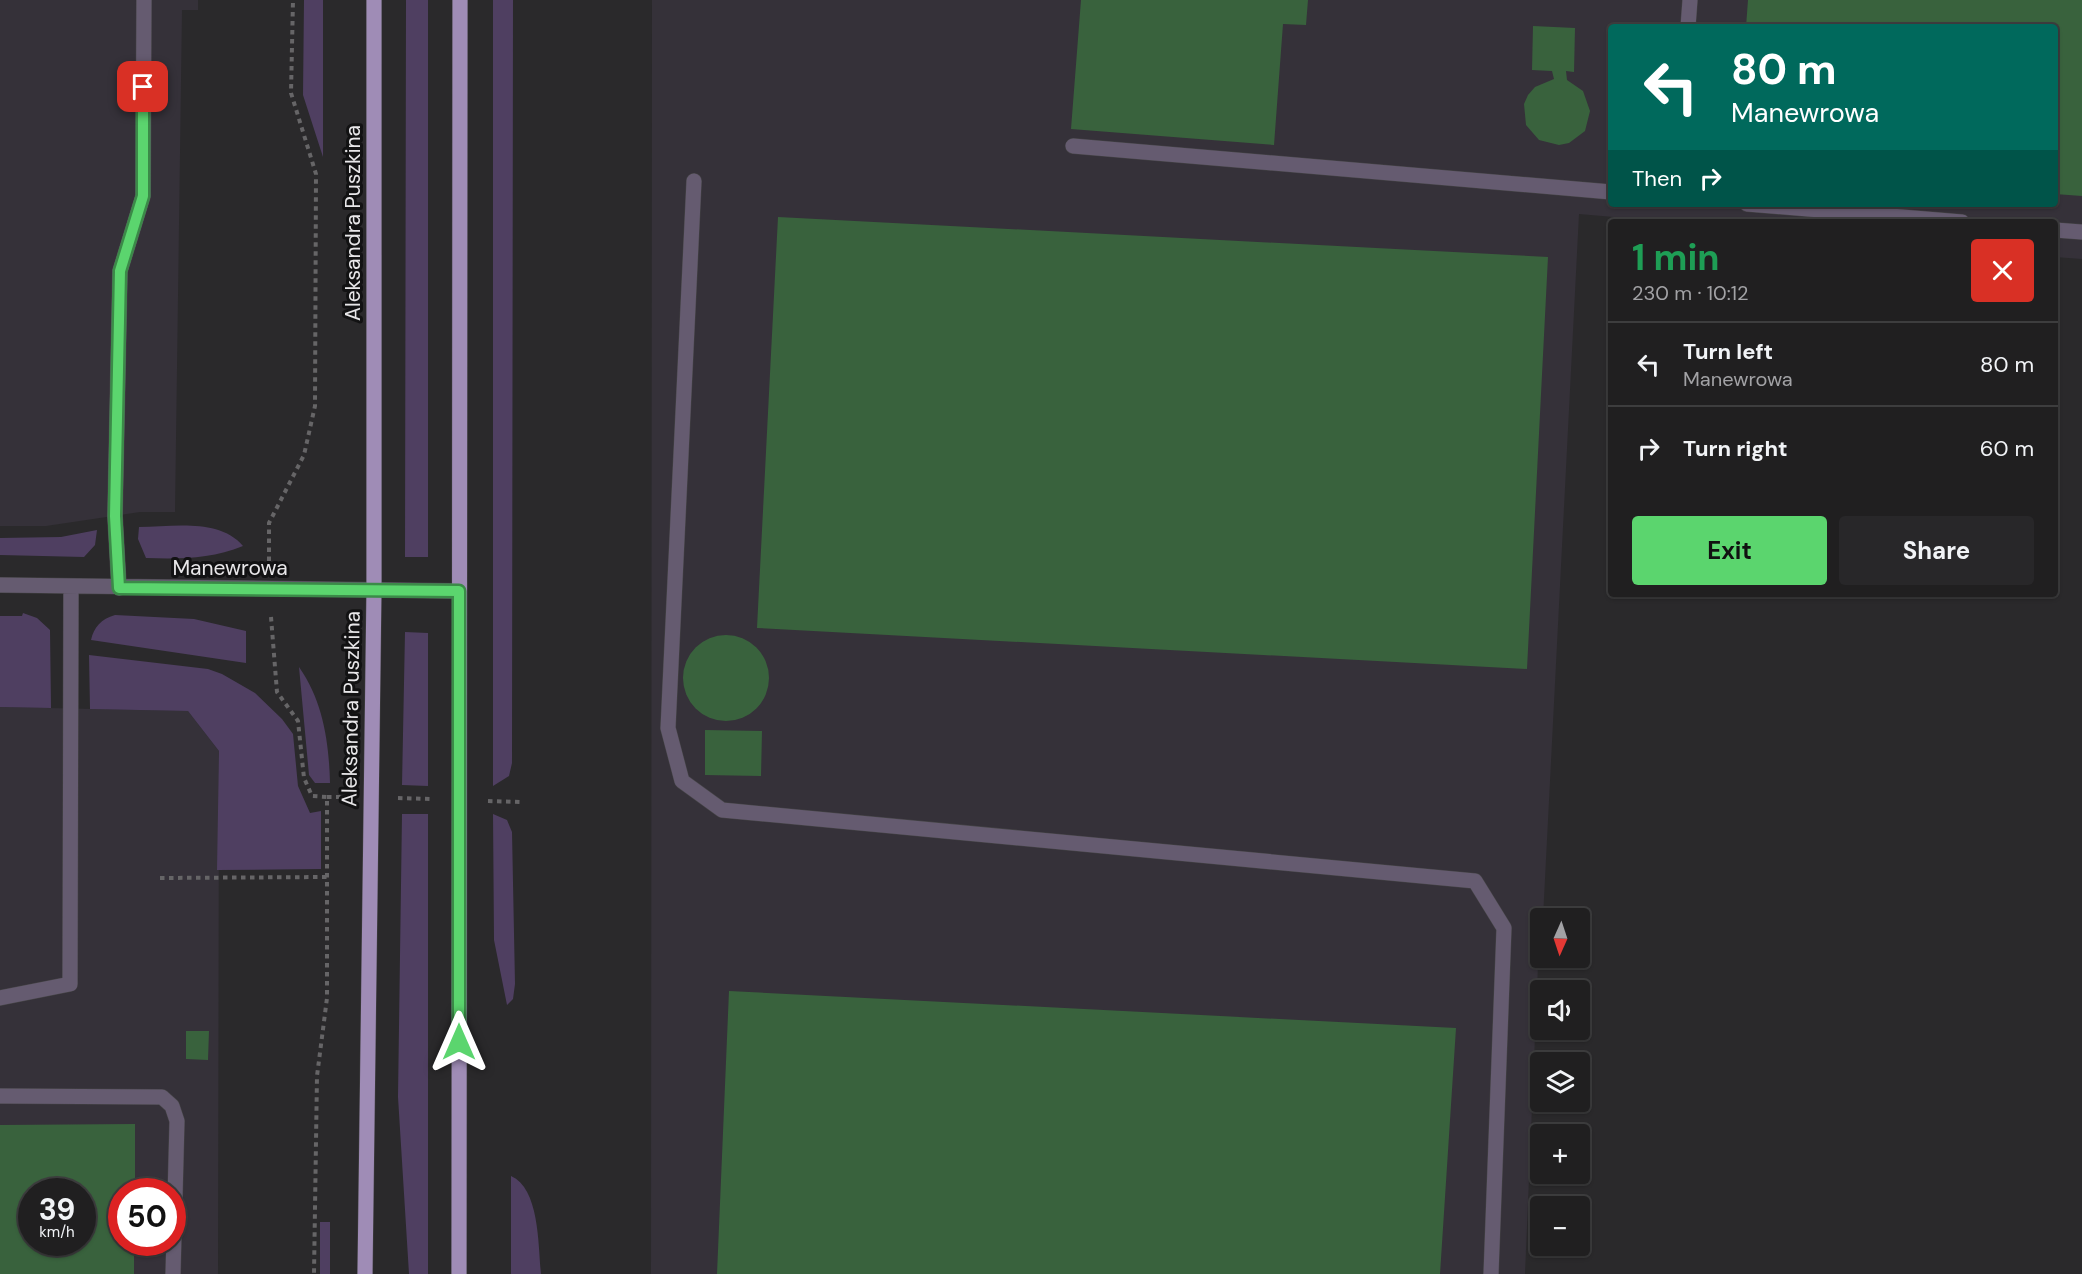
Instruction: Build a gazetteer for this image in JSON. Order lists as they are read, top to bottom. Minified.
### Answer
{"streets":{"main road":["Aleksandra Puszkina"],"street":["Manewrowa"]},"crossings":[["Aleksandra Puszkina","Manewrowa"]],"north":"bottom","page":{"turn":["80 m","Manewrowa"],"then":"Then","heading":["1 min","230 m · 10:12"],"list":[{"name":"Turn left","note":"Manewrowa","value":"80 m"},{"name":"Turn right","value":"60 m"}],"buttons":["Exit","Share"],"map_buttons":["+","−"],"speed":"39 km/h","limit":"50"}}
